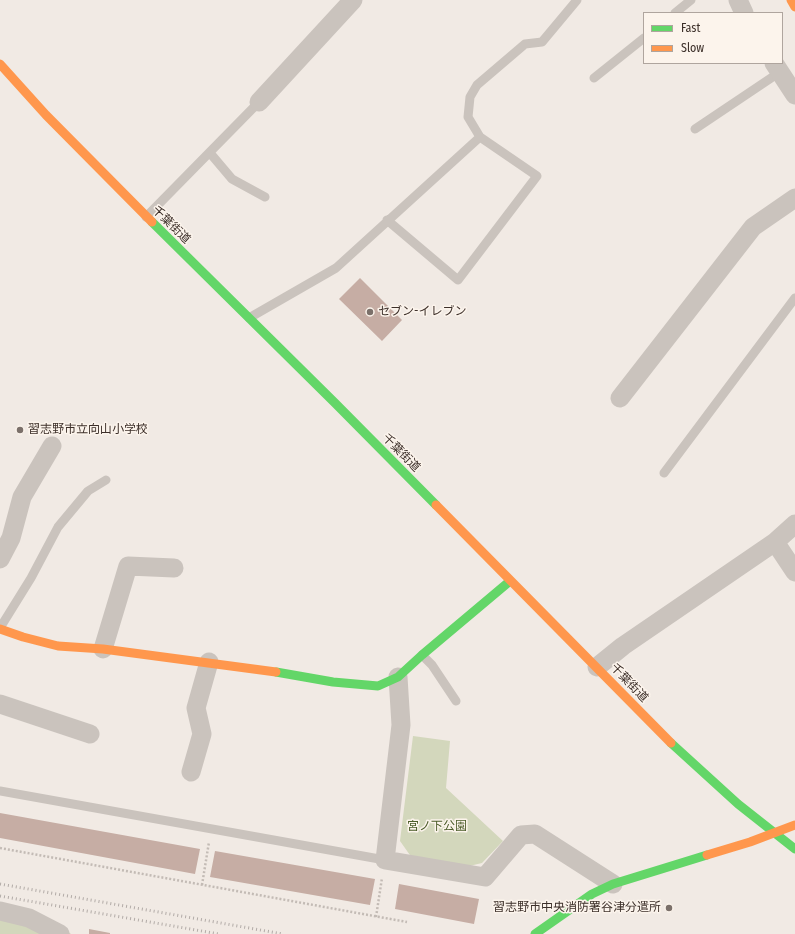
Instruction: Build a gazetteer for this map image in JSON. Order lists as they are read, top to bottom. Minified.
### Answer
{"streets":{"main road":["千葉街道"]},"parks":["宮ノ下公園"],"places":["セブン-イレブン","習志野市立向山小学校","習志野市中央消防署谷津分遣所"],"legend":["Fast","Slow"]}
